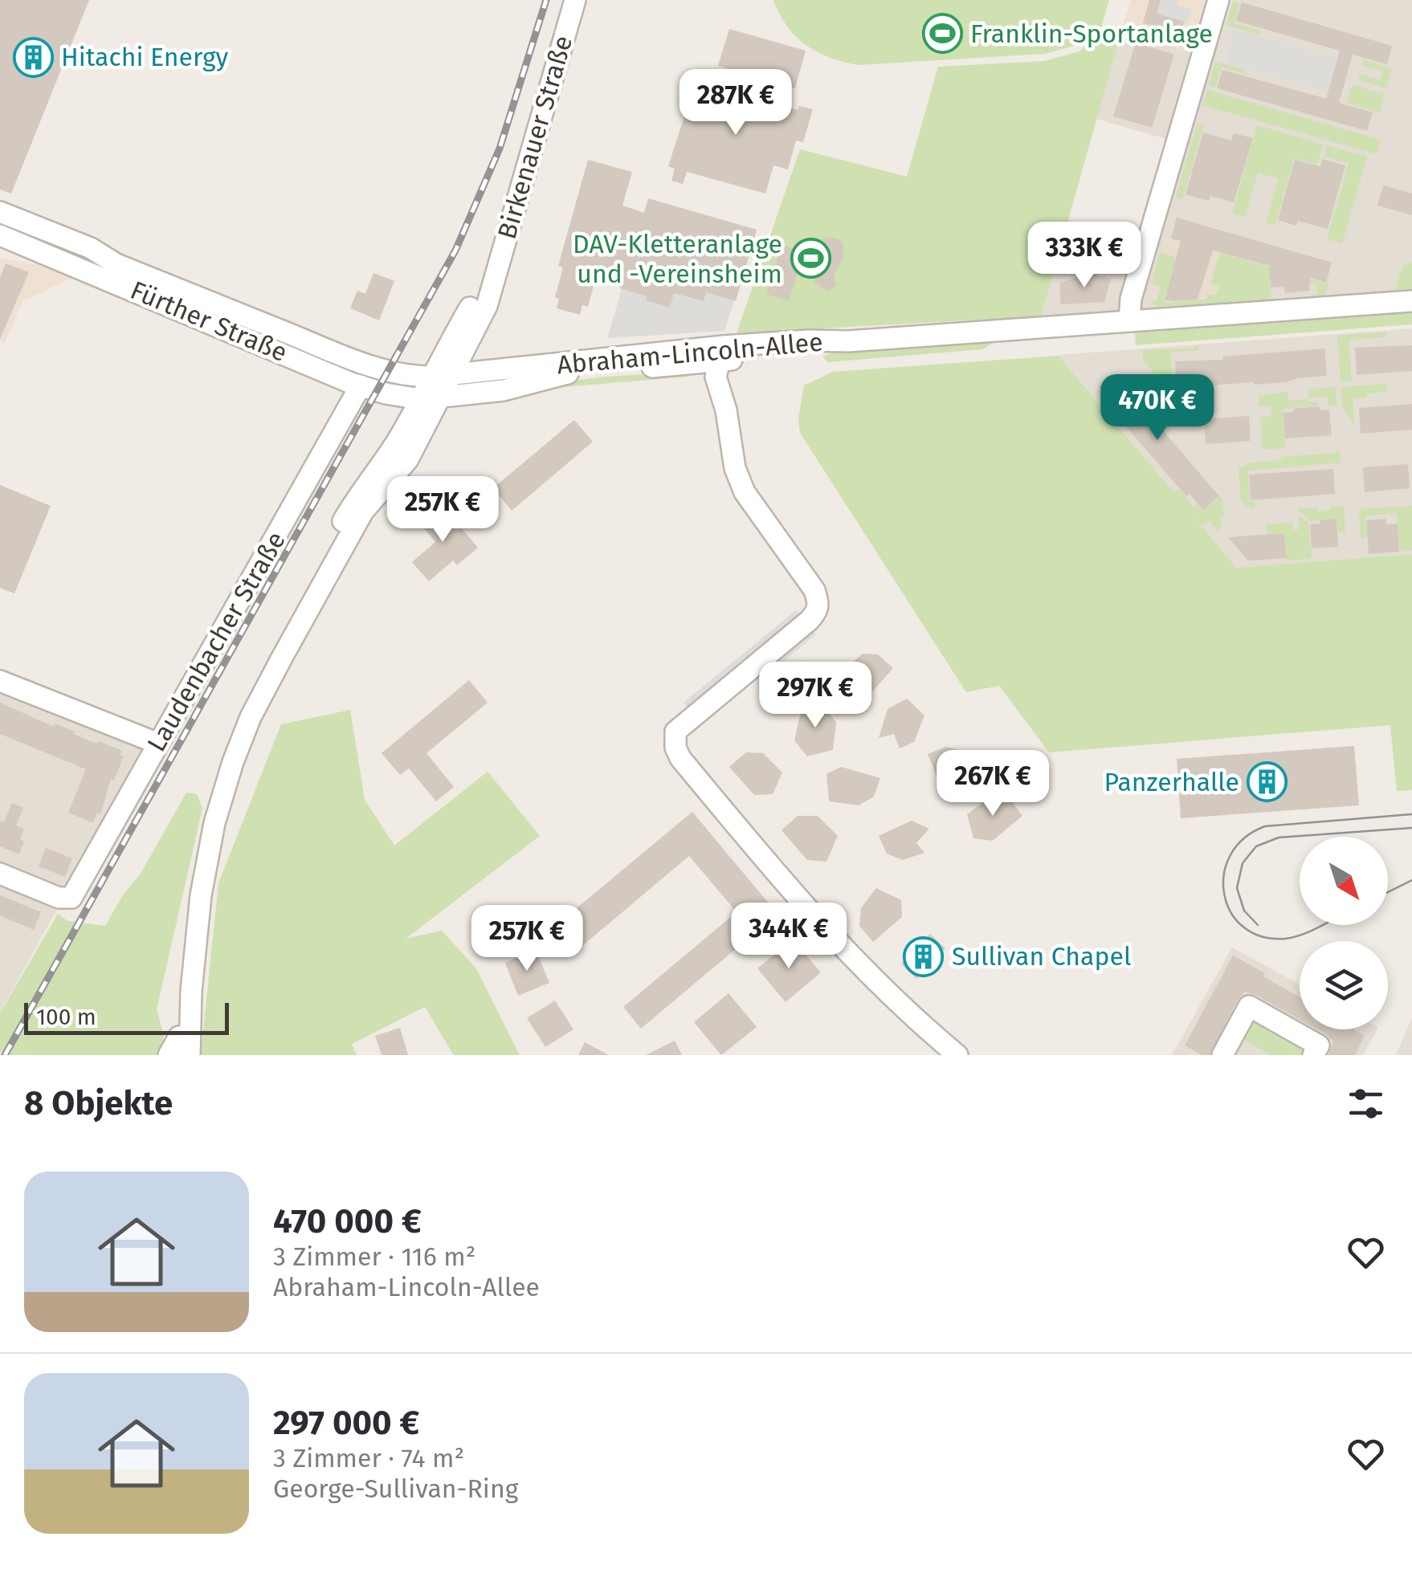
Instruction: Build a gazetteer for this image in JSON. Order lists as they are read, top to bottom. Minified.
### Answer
{"streets":{"street":["Birkenauer Straße","Fürther Straße","Abraham-Lincoln-Allee","Laudenbacher Straße"]},"crossings":[["Birkenauer Straße","Fürther Straße"],["Birkenauer Straße","Abraham-Lincoln-Allee"],["Fürther Straße","Abraham-Lincoln-Allee"],["Fürther Straße","Laudenbacher Straße"]],"places":{"sports":["Franklin-Sportanlage","DAV-Kletteranlage und -Vereinsheim"],"building":["Hitachi Energy","Panzerhalle","Sullivan Chapel"]},"scale_bar":"100 m","north":"bottom right","page":{"price":["287K €","333K €","470K €","257K €","297K €","267K €","344K €","257K €"],"scale":"100 m","heading":"8 Objekte","list":[{"name":"470 000 €","note":"3 Zimmer · 116 m² · Abraham-Lincoln-Allee"},{"name":"297 000 €","note":"3 Zimmer · 74 m² · George-Sullivan-Ring"}]}}
